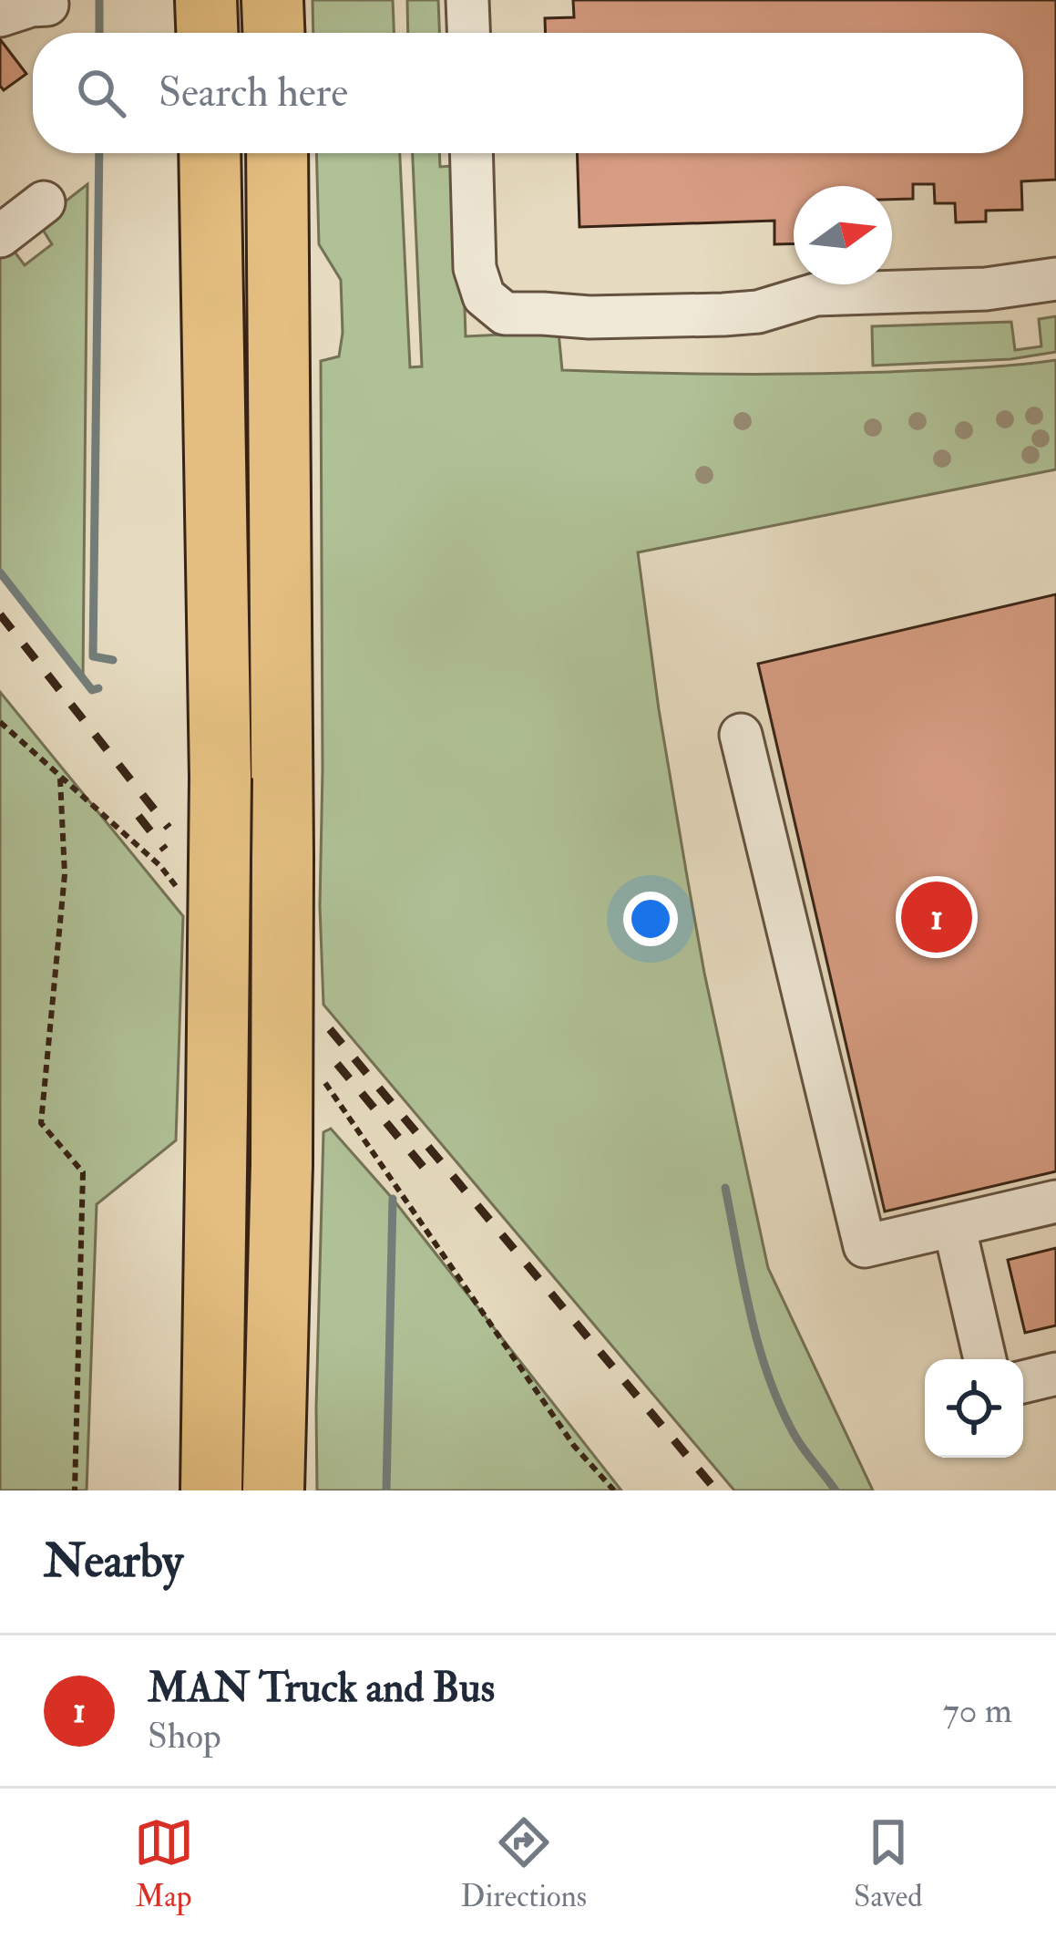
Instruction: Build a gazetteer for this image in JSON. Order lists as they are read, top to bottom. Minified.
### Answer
{"north":"right","page":{"search":"Search here","pins":"1","heading":"Nearby","list":[{"mark":"1","name":"MAN Truck and Bus","note":"Shop","value":"70 m"}],"nav":["Map","Directions","Saved"]}}
